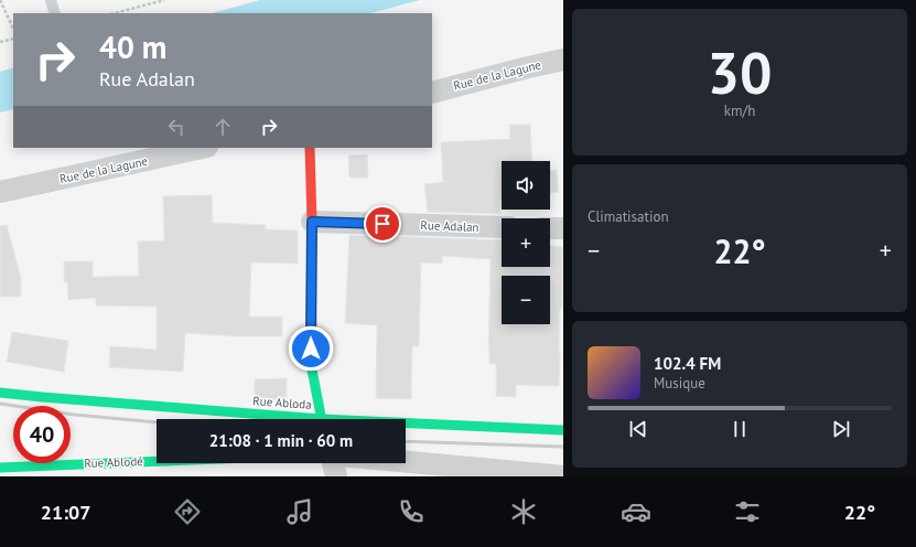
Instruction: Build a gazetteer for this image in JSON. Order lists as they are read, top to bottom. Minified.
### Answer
{"streets":{"street":["Rue de la Lagune","Rue Adalan","Rue Abloda","Rue Ablodé"]},"page":{"tile":[["30","km/h"],"Climatisation"],"turn":["40 m","Rue Adalan"],"map_buttons":["+","−"],"heat":["−","22°","+"],"song":["102.4 FM","Musique"],"limit":"40","trip":"21:08 · 1 min · 60 m","tabs":["21:07","22°"]}}
